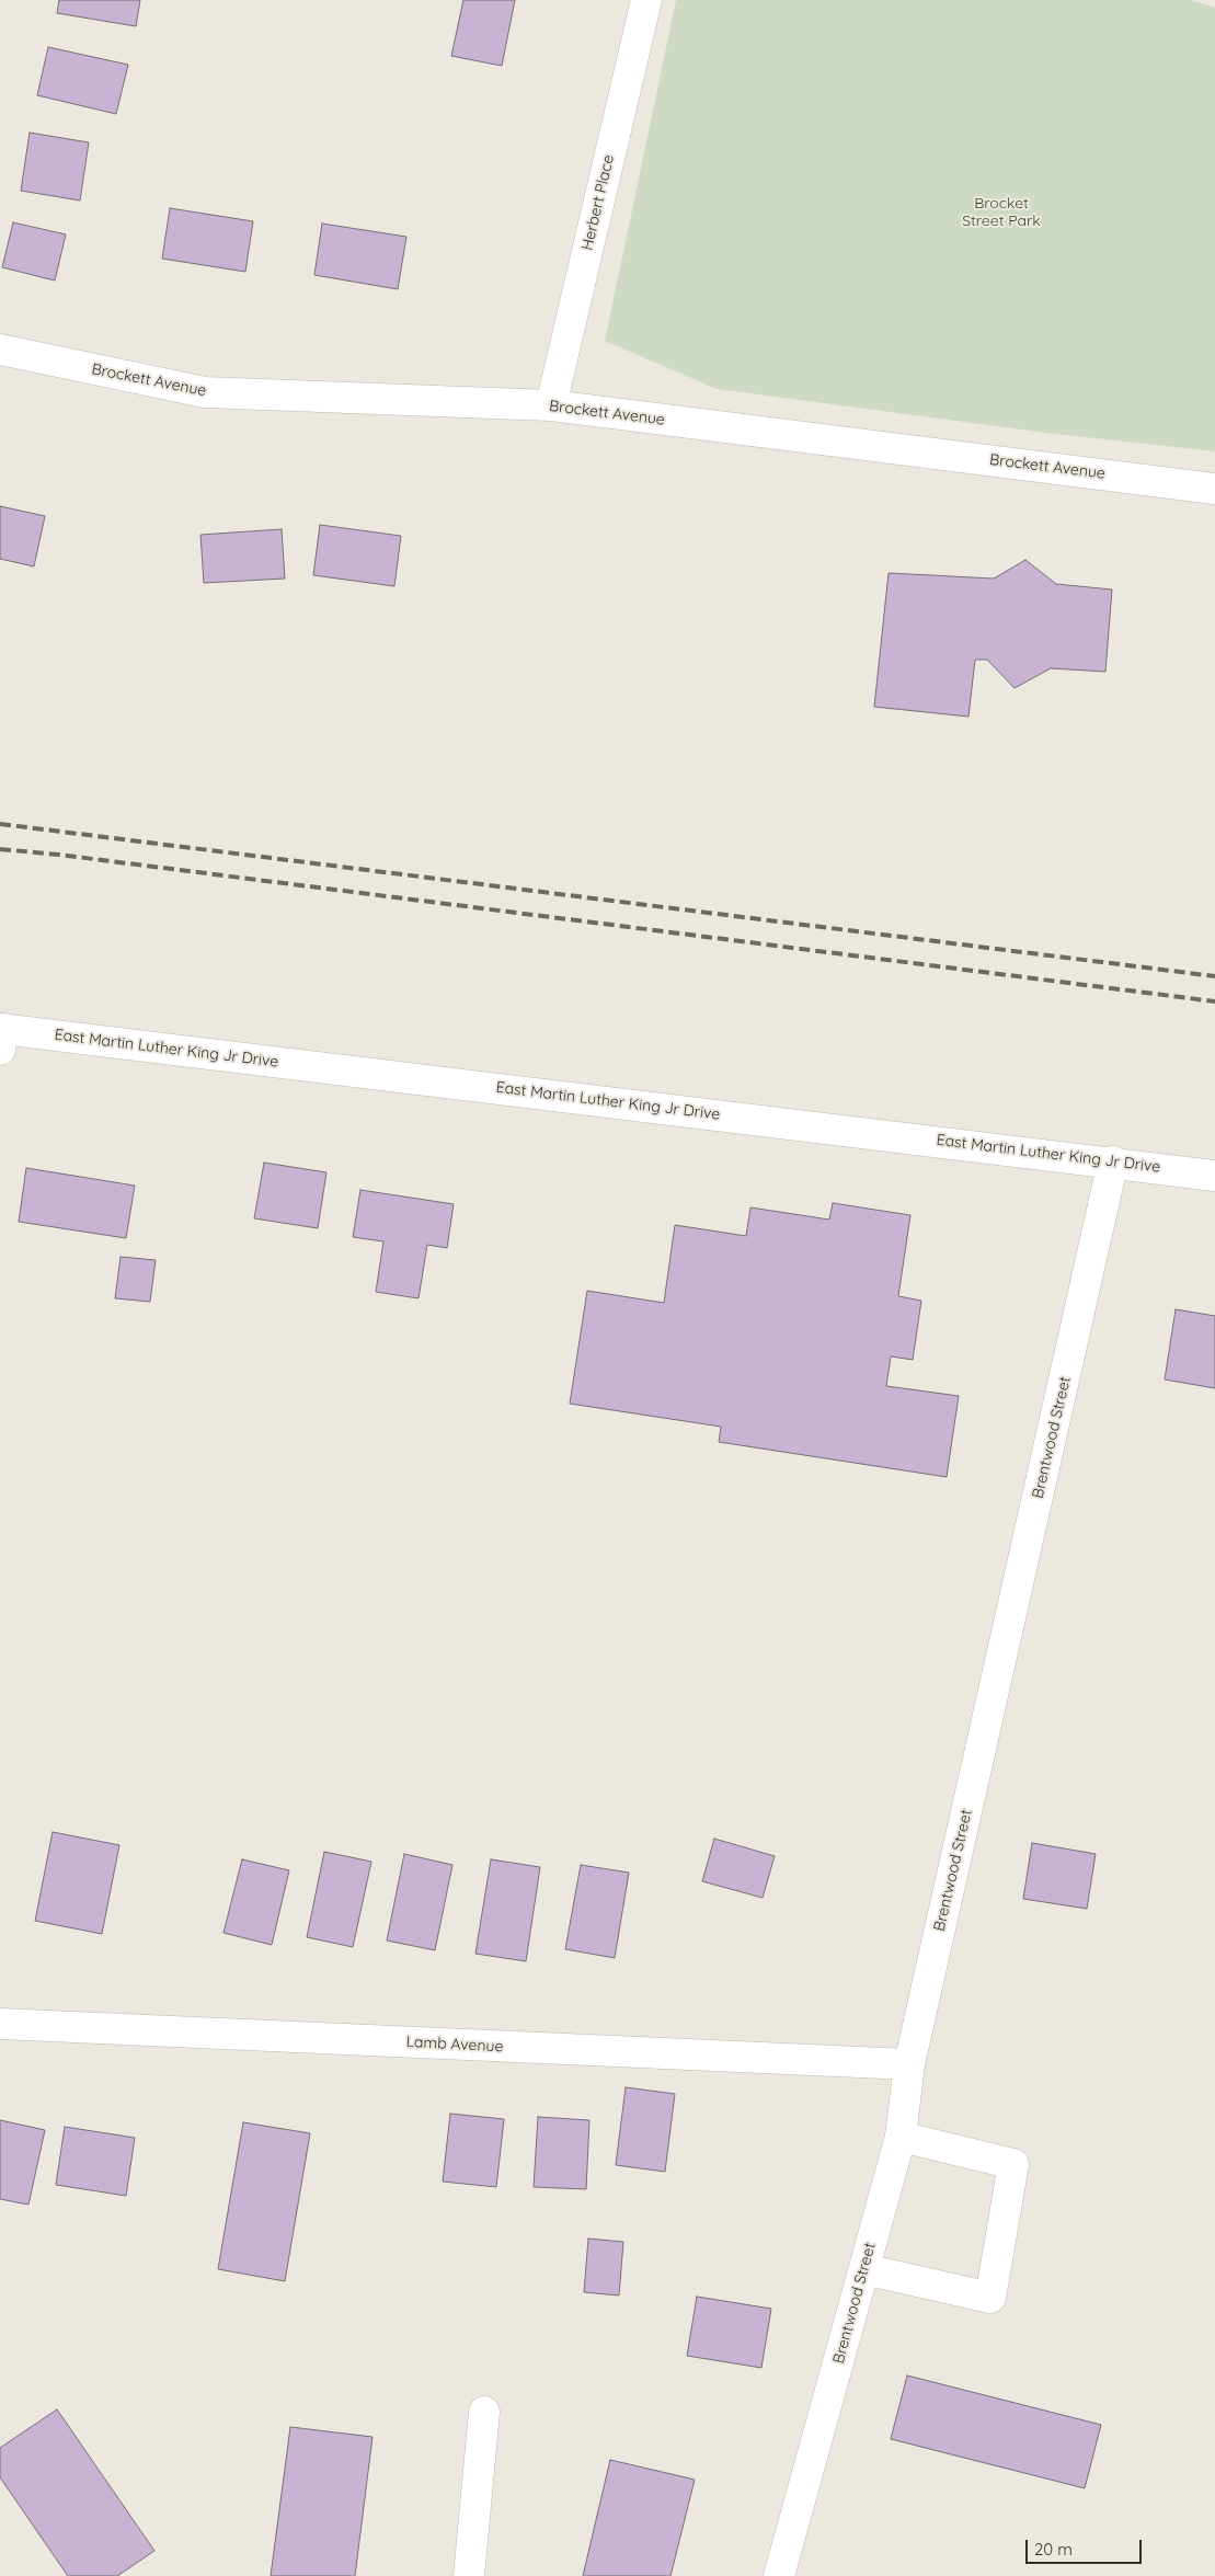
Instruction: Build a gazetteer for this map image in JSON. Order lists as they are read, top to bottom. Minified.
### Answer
{"streets":{"street":["Herbert Place","Brockett Avenue","East Martin Luther King Jr Drive","Brentwood Street","Lamb Avenue"]},"crossings":[["Herbert Place","Brockett Avenue"],["East Martin Luther King Jr Drive","Brentwood Street"],["Brentwood Street","Lamb Avenue"]],"parks":["Brocket Street Park"],"scale_bar":"20 m"}
